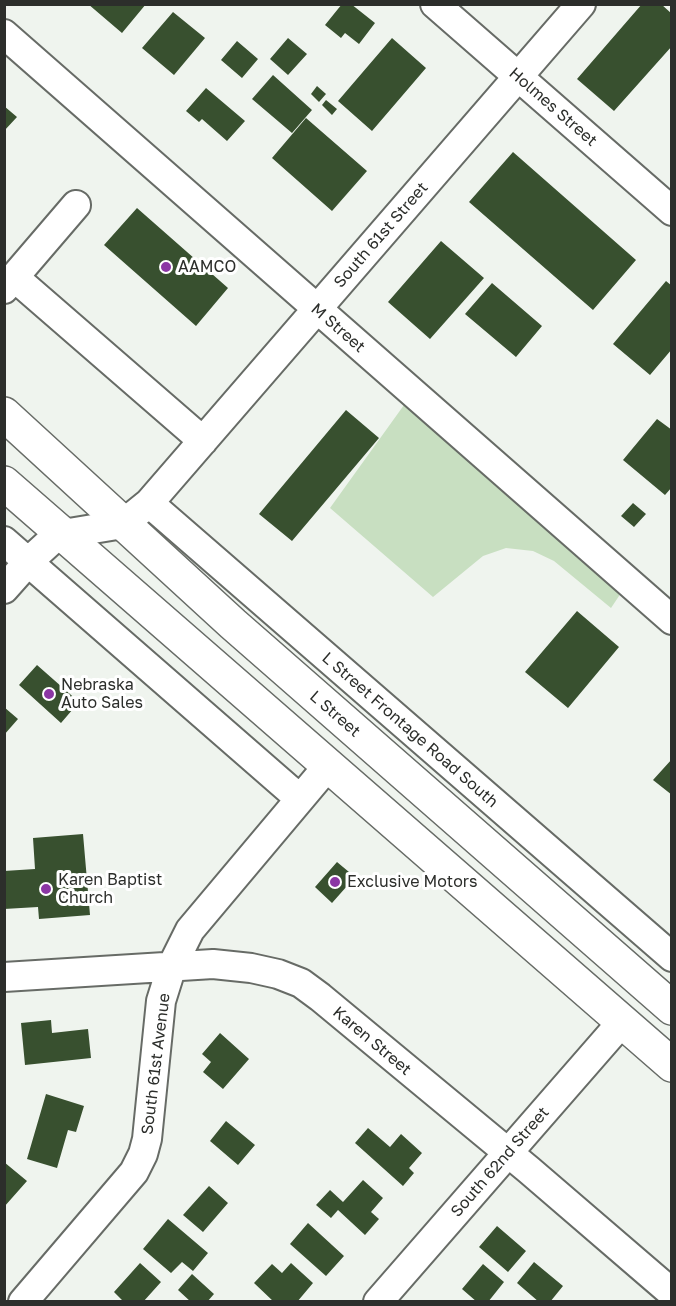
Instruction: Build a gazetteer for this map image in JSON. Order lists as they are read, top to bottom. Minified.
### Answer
{"streets":{"main road":["L Street"],"street":["Holmes Street","South 61st Street","M Street","L Street Frontage Road South","Karen Street","South 61st Avenue","South 62nd Street"]},"crossings":[["Holmes Street","South 61st Street"],["South 61st Street","M Street"],["South 61st Street","L Street"],["South 61st Street","L Street Frontage Road South"],["Karen Street","South 61st Avenue"],["Karen Street","South 62nd Street"]],"places":["AAMCO","Nebraska Auto Sales","Exclusive Motors","Karen Baptist Church"]}
